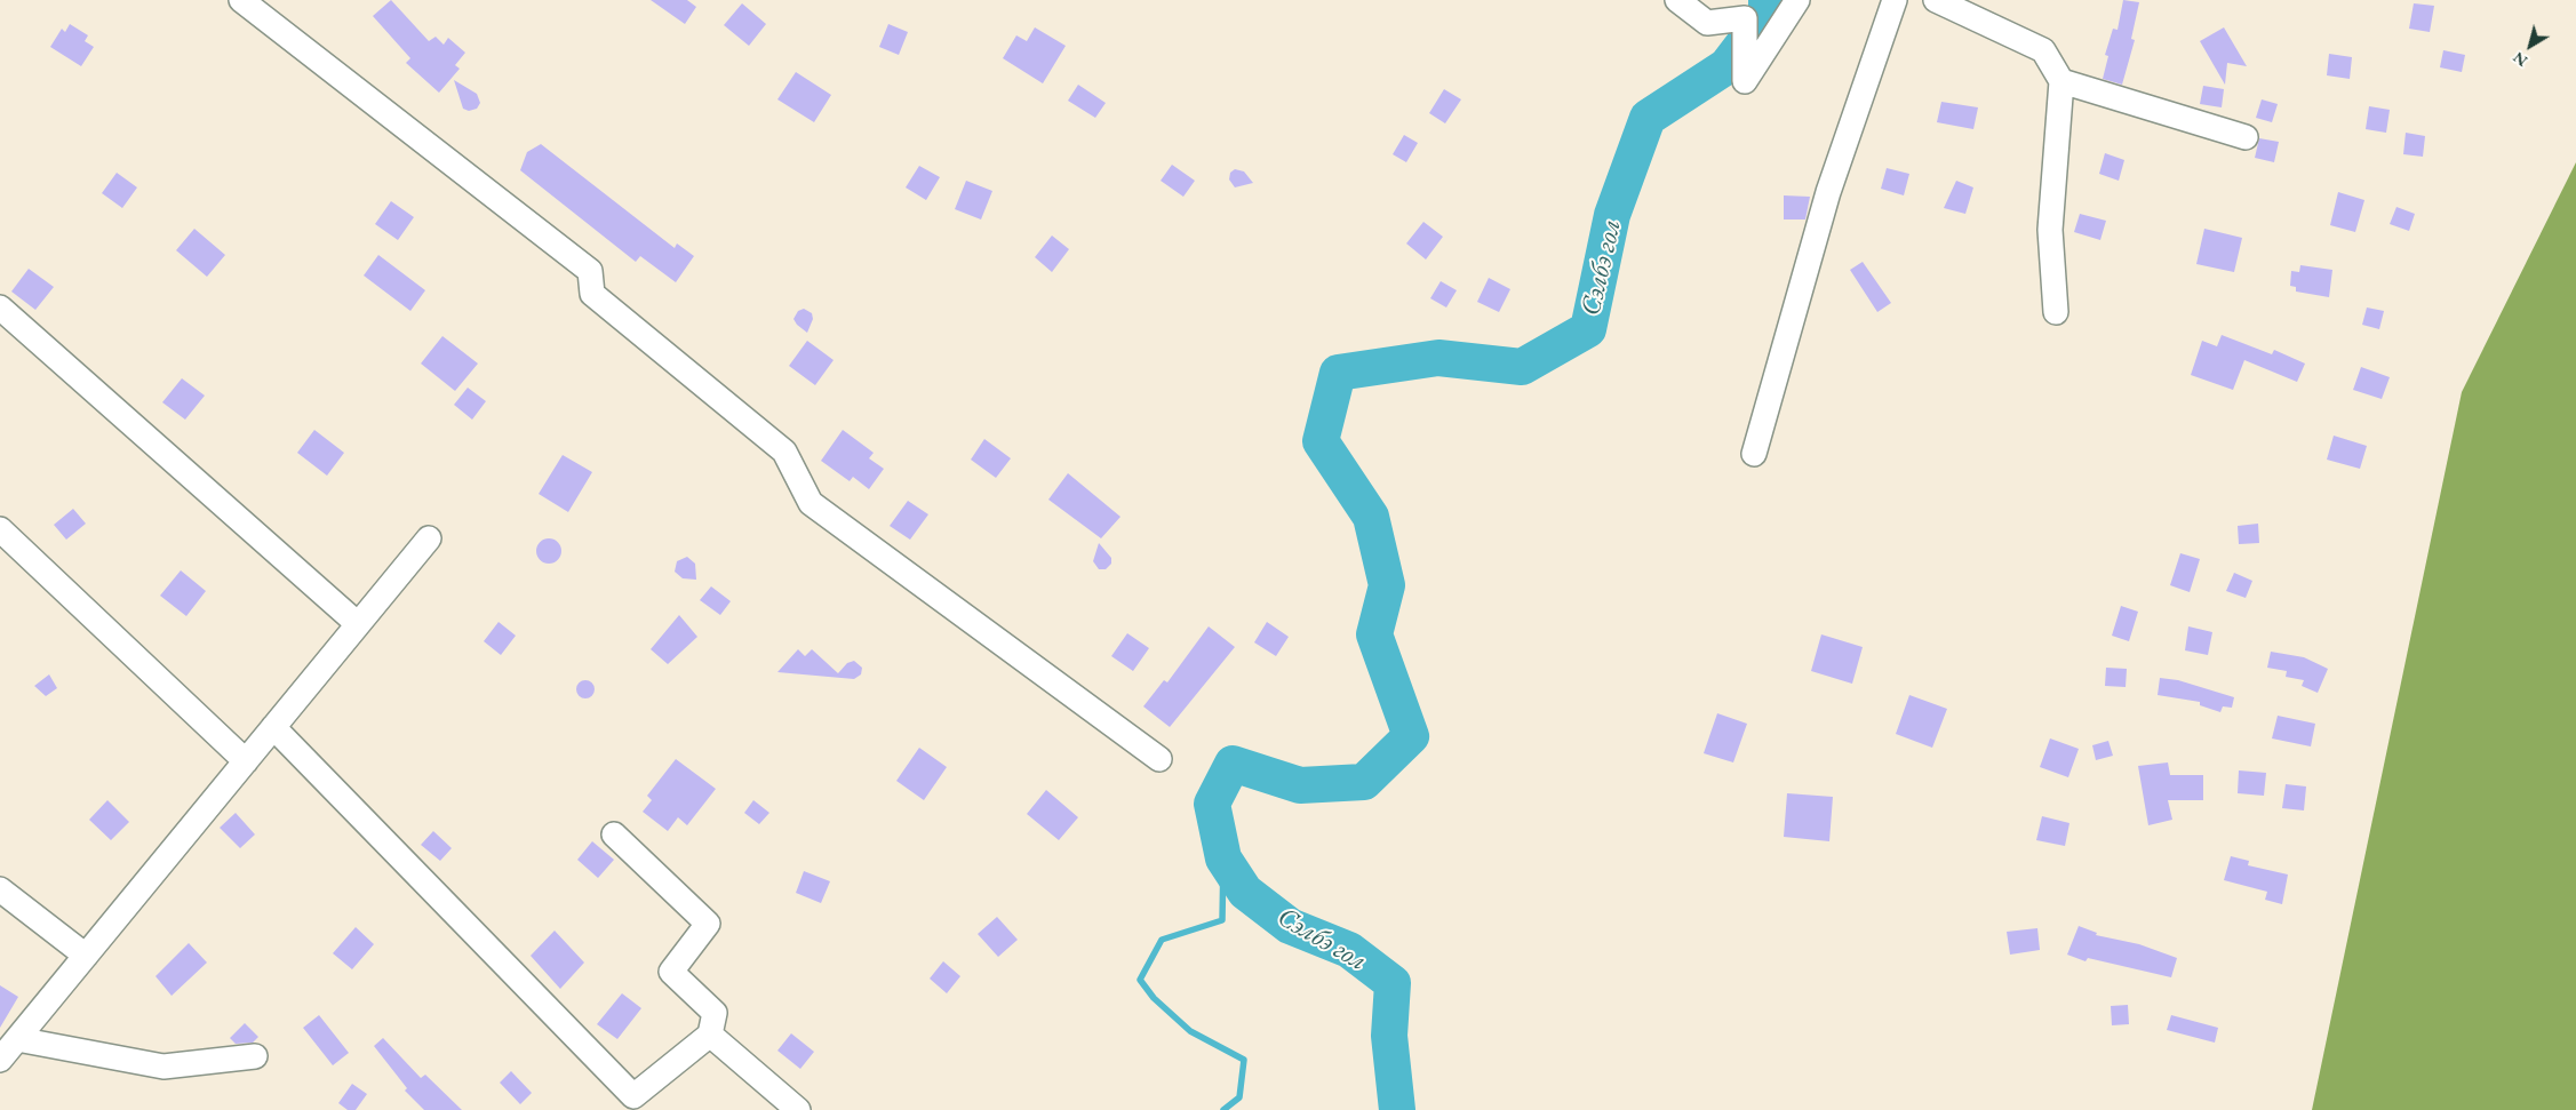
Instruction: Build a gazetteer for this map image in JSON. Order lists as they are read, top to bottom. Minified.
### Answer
{"water":["Сэлбэ гол"],"north":"bottom left"}
